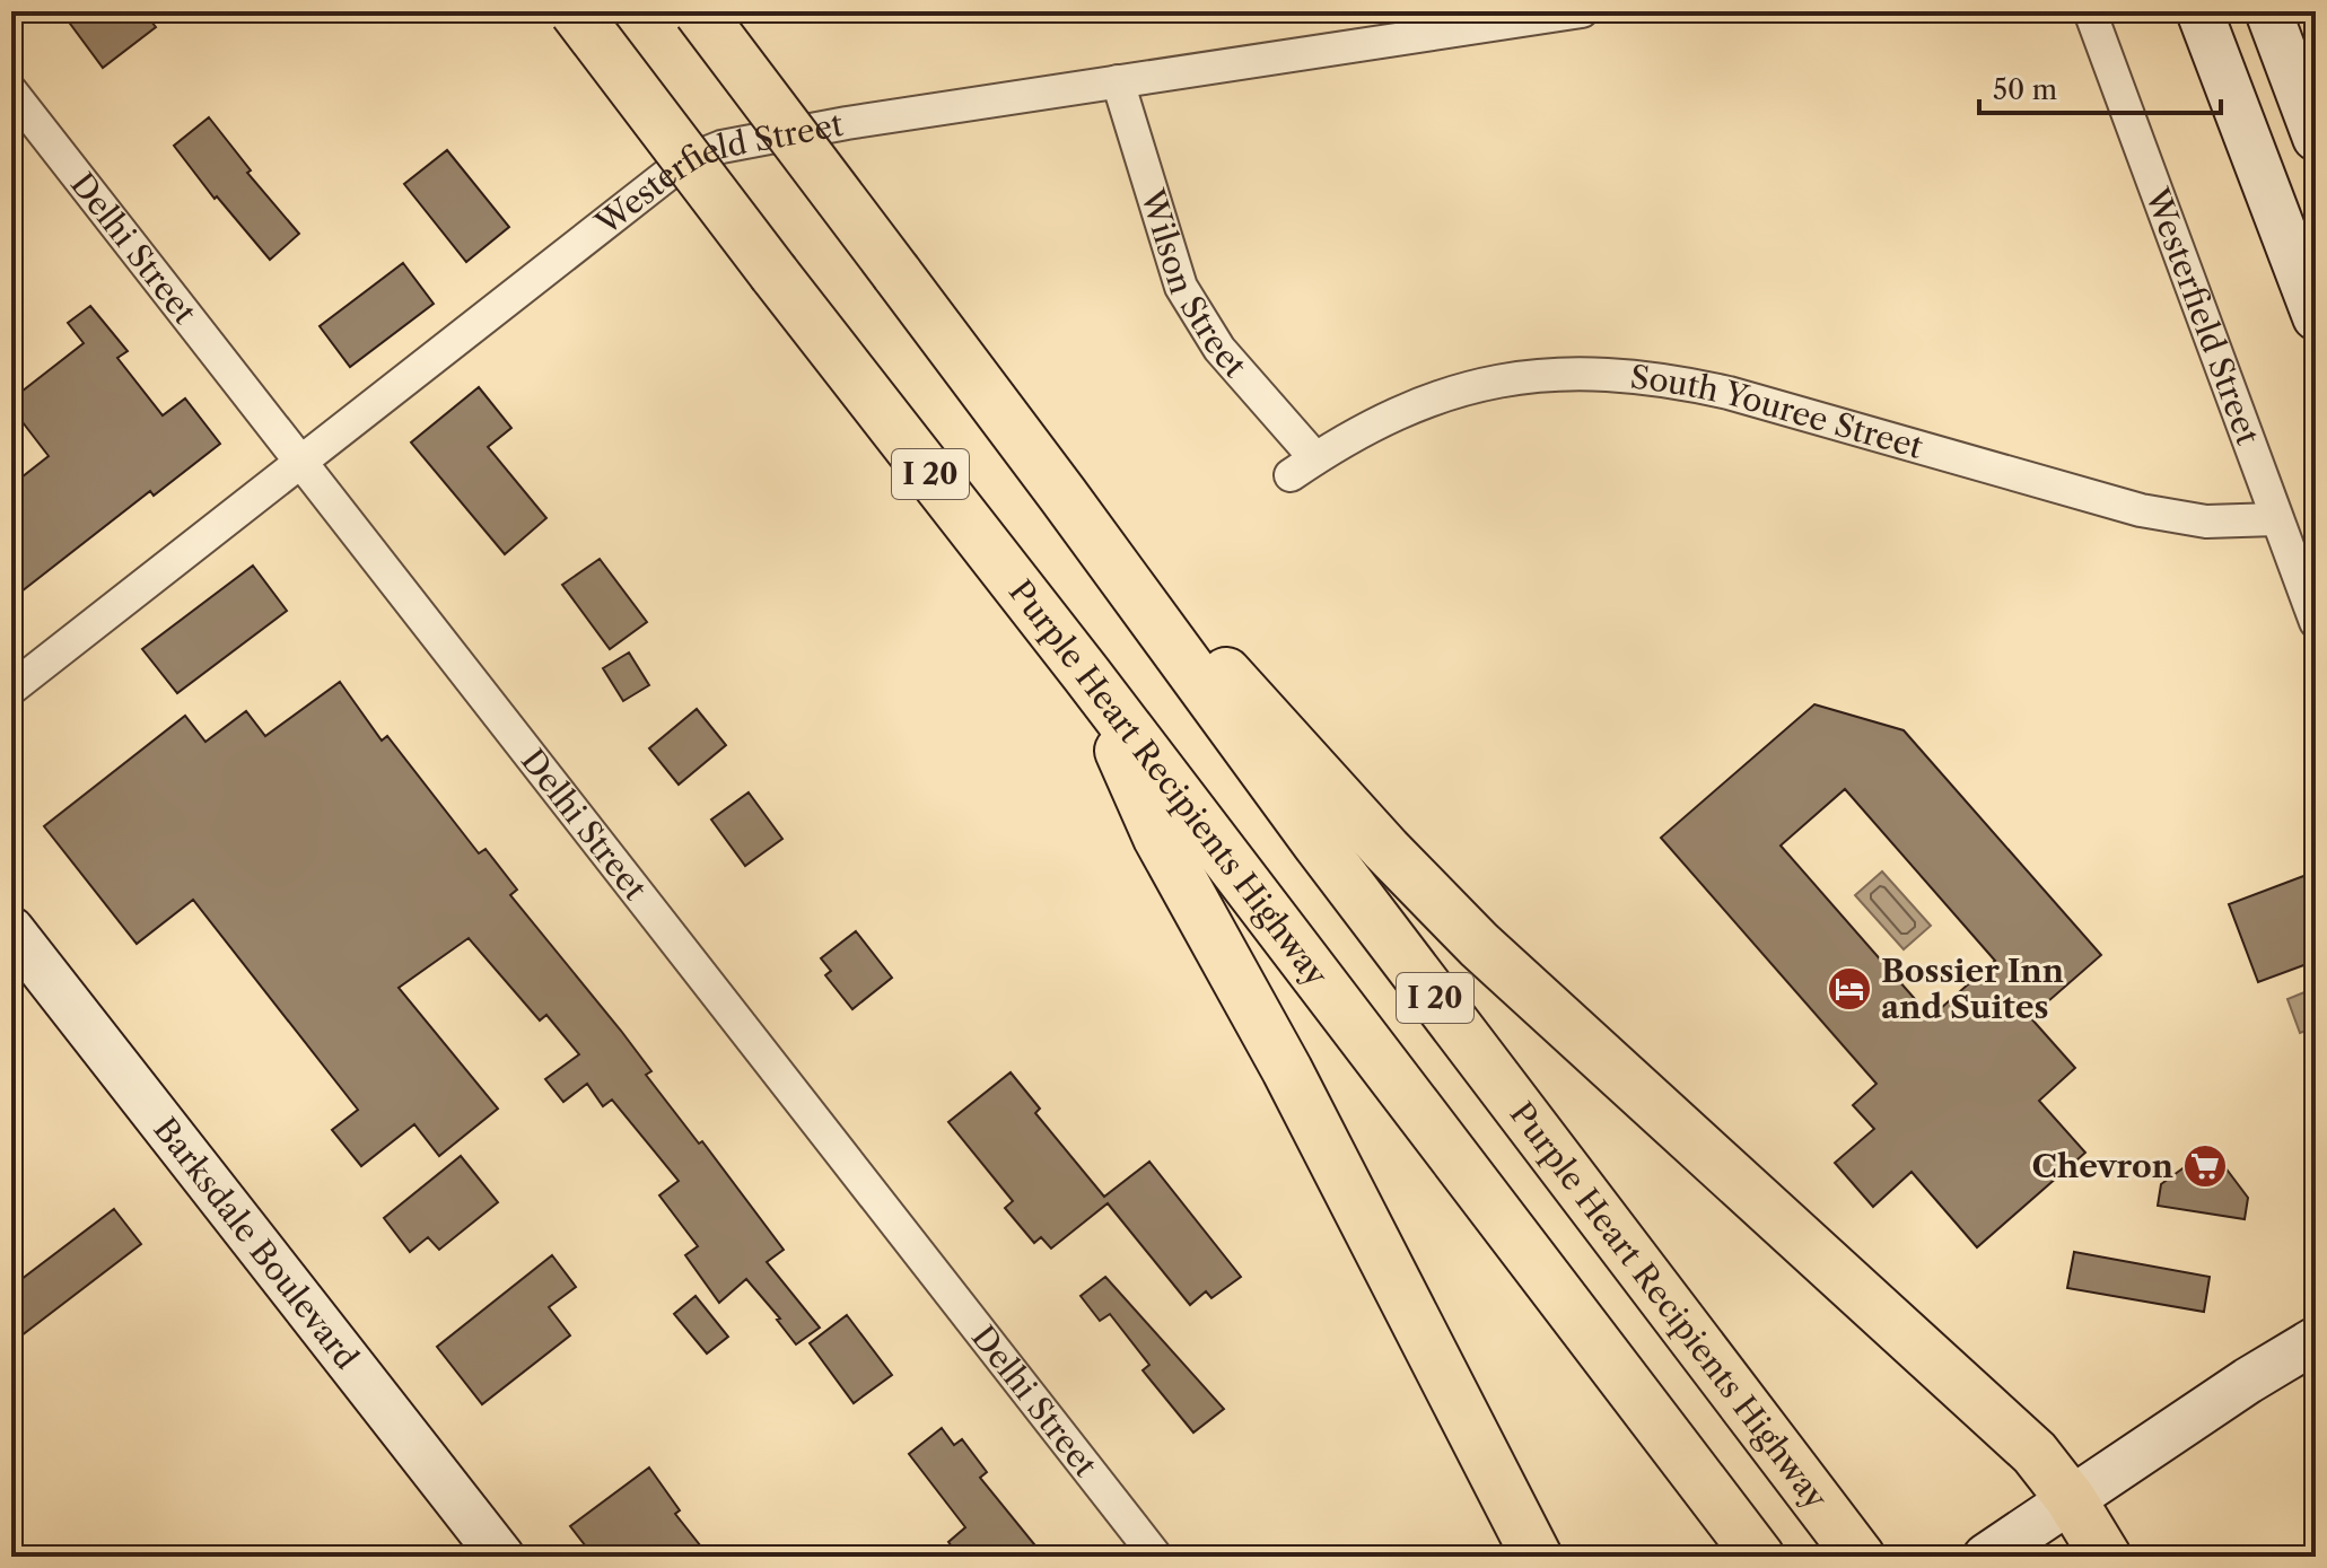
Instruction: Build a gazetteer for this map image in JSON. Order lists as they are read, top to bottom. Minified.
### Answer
{"streets":{"highway":["I 20","Purple Heart Recipients Highway"],"main road":["Barksdale Boulevard"],"street":["Westerfield Street","Delhi Street","Wilson Street","South Youree Street"]},"crossings":[["Westerfield Street","Delhi Street"],["Westerfield Street","Wilson Street"],["Westerfield Street","South Youree Street"],["Wilson Street","South Youree Street"]],"places":{"hotel":["Bossier Inn and Suites"],"supermarket":["Chevron"]},"scale_bar":"50 m"}
